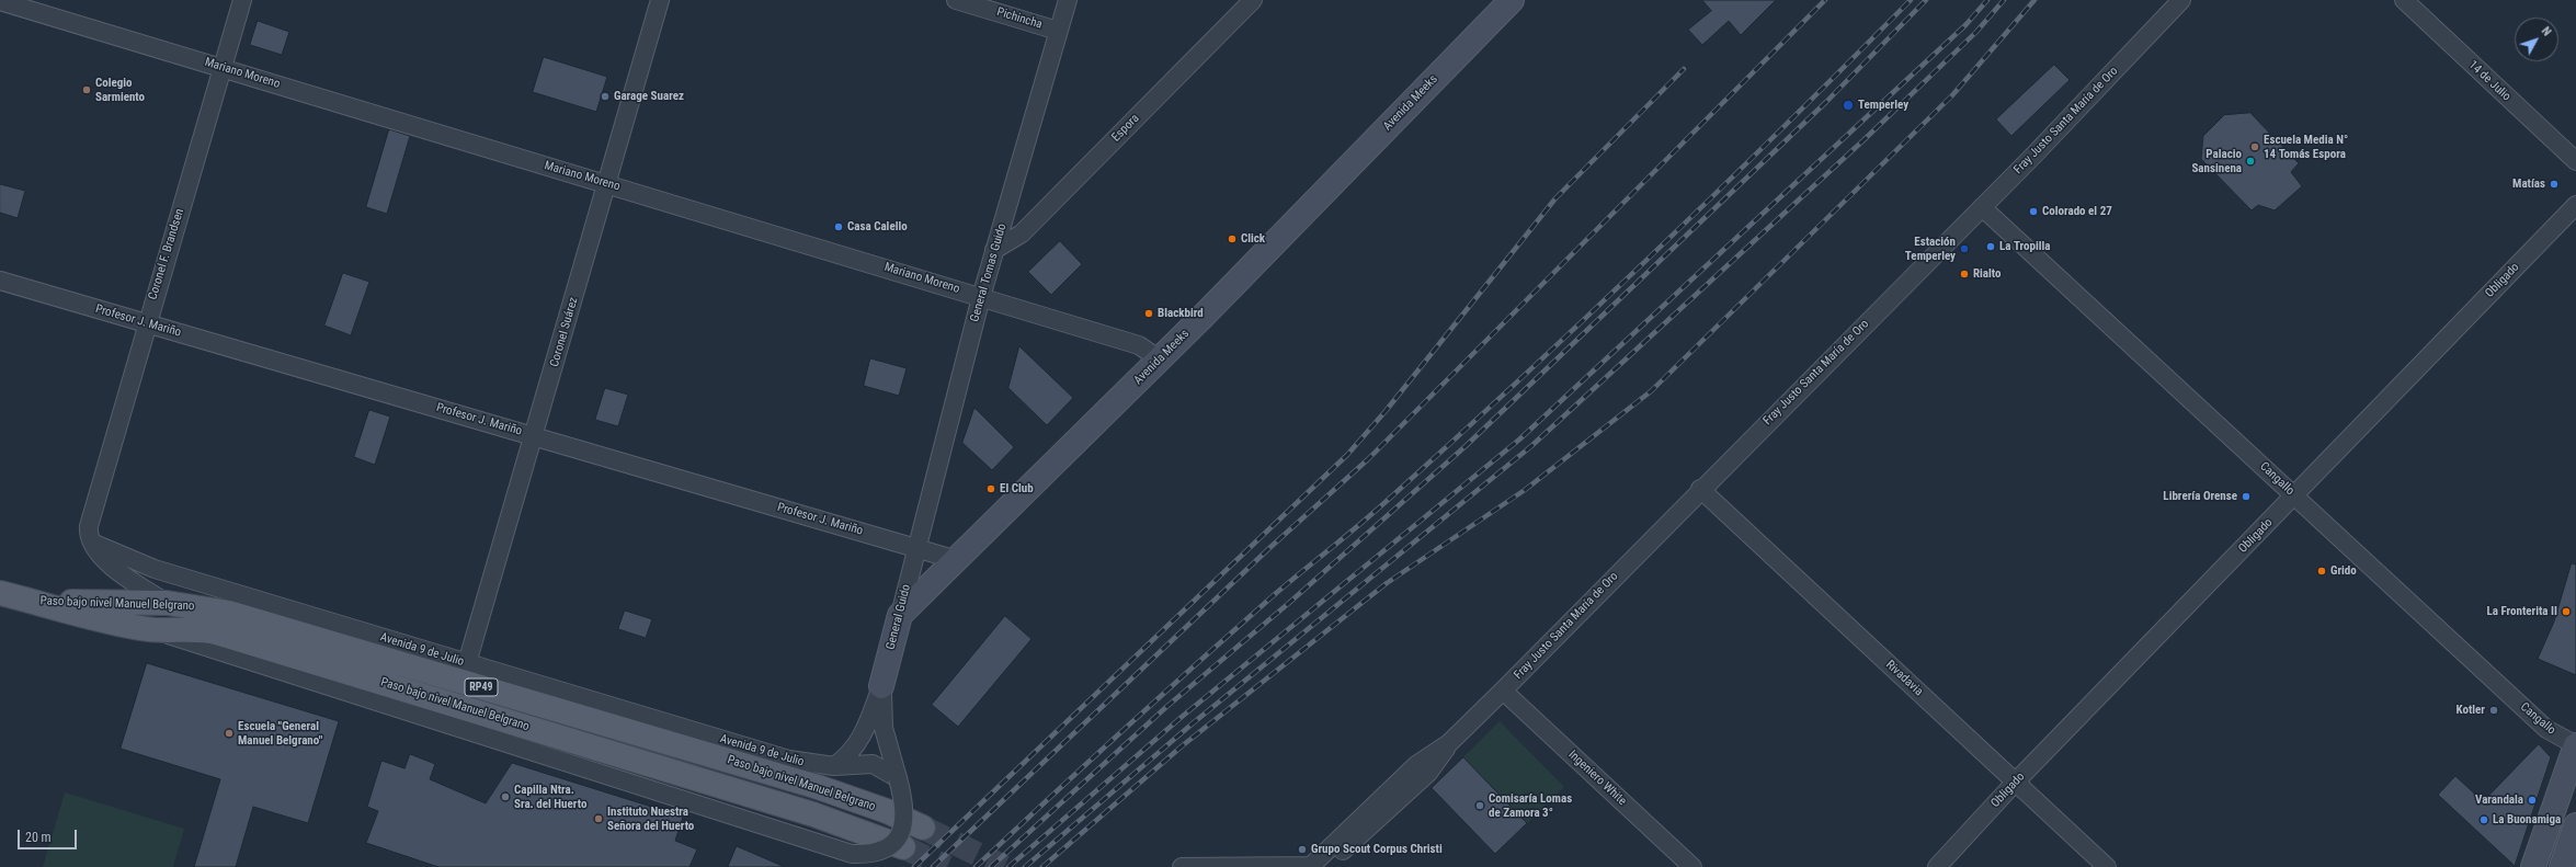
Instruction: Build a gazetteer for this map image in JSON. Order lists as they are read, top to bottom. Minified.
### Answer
{"streets":{"main road":["Paso bajo nivel Manuel Belgrano","RP49"],"street":["Pichincha","Mariano Moreno","14 de Julio","Avenida Meeks","Fray Justo Santa María de Oro","Espora","Coronel F. Brandsen","General Tomas Guido","Obligado","Profesor J. Mariño","Coronel Suárez","Cangallo","General Guido","Avenida 9 de Julio","Rivadavia","Ingeniero White"]},"crossings":[["Pichincha","General Tomas Guido"],["Mariano Moreno","Avenida Meeks"],["Mariano Moreno","Coronel F. Brandsen"],["Mariano Moreno","General Tomas Guido"],["Mariano Moreno","Coronel Suárez"],["Avenida Meeks","Profesor J. Mariño"],["Avenida Meeks","General Guido"],["Fray Justo Santa María de Oro","Cangallo"],["Fray Justo Santa María de Oro","Rivadavia"],["Fray Justo Santa María de Oro","Ingeniero White"],["Espora","General Tomas Guido"],["Coronel F. Brandsen","Profesor J. Mariño"],["Coronel F. Brandsen","Avenida 9 de Julio"],["General Tomas Guido","Profesor J. Mariño"],["General Tomas Guido","General Guido"],["Obligado","Cangallo"],["Obligado","Rivadavia"],["Profesor J. Mariño","Coronel Suárez"],["Profesor J. Mariño","General Guido"],["Coronel Suárez","Avenida 9 de Julio"],["Paso bajo nivel Manuel Belgrano","RP49"],["General Guido","Avenida 9 de Julio"]],"places":["Colegio Sarmiento","Garage Suarez","Temperley","Escuela Media N° 14 Tomás Espora","Palacio Sansinena","Matías","Colorado el 27","Casa Calello","Click","La Tropilla","Estación Temperley","Rialto","Blackbird","El Club","Librería Orense","Grido","La Fronterita II","Kotler","Escuela \"General Manuel Belgrano\"","Capilla Ntra. Sra. del Huerto","Varandala","Comisaría Lomas de Zamora 3°","Instituto Nuestra Señora del Huerto","La Buonamiga","Grupo Scout Corpus Christi"],"scale_bar":"20 m","north":"top right"}
